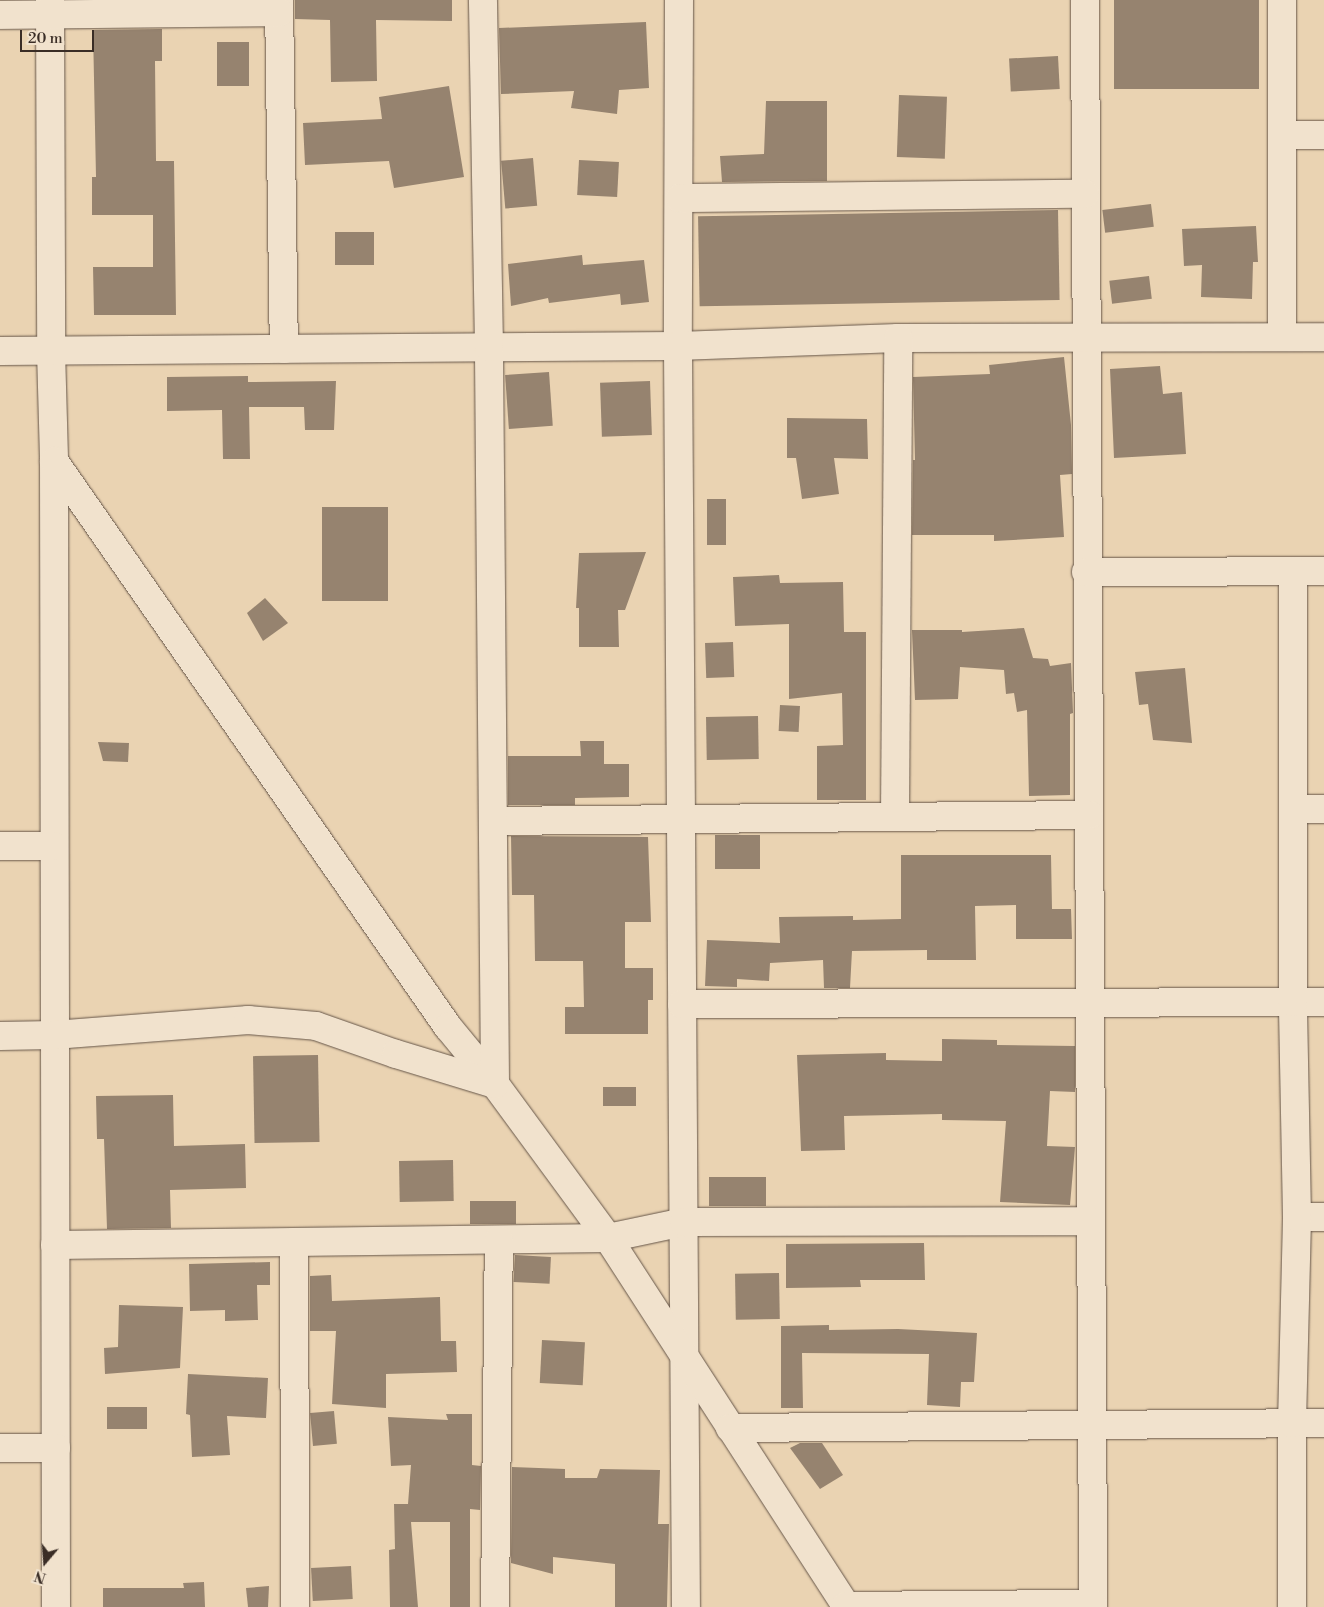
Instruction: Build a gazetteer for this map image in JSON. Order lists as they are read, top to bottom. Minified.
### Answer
{"scale_bar":"20 m","north":"bottom"}
